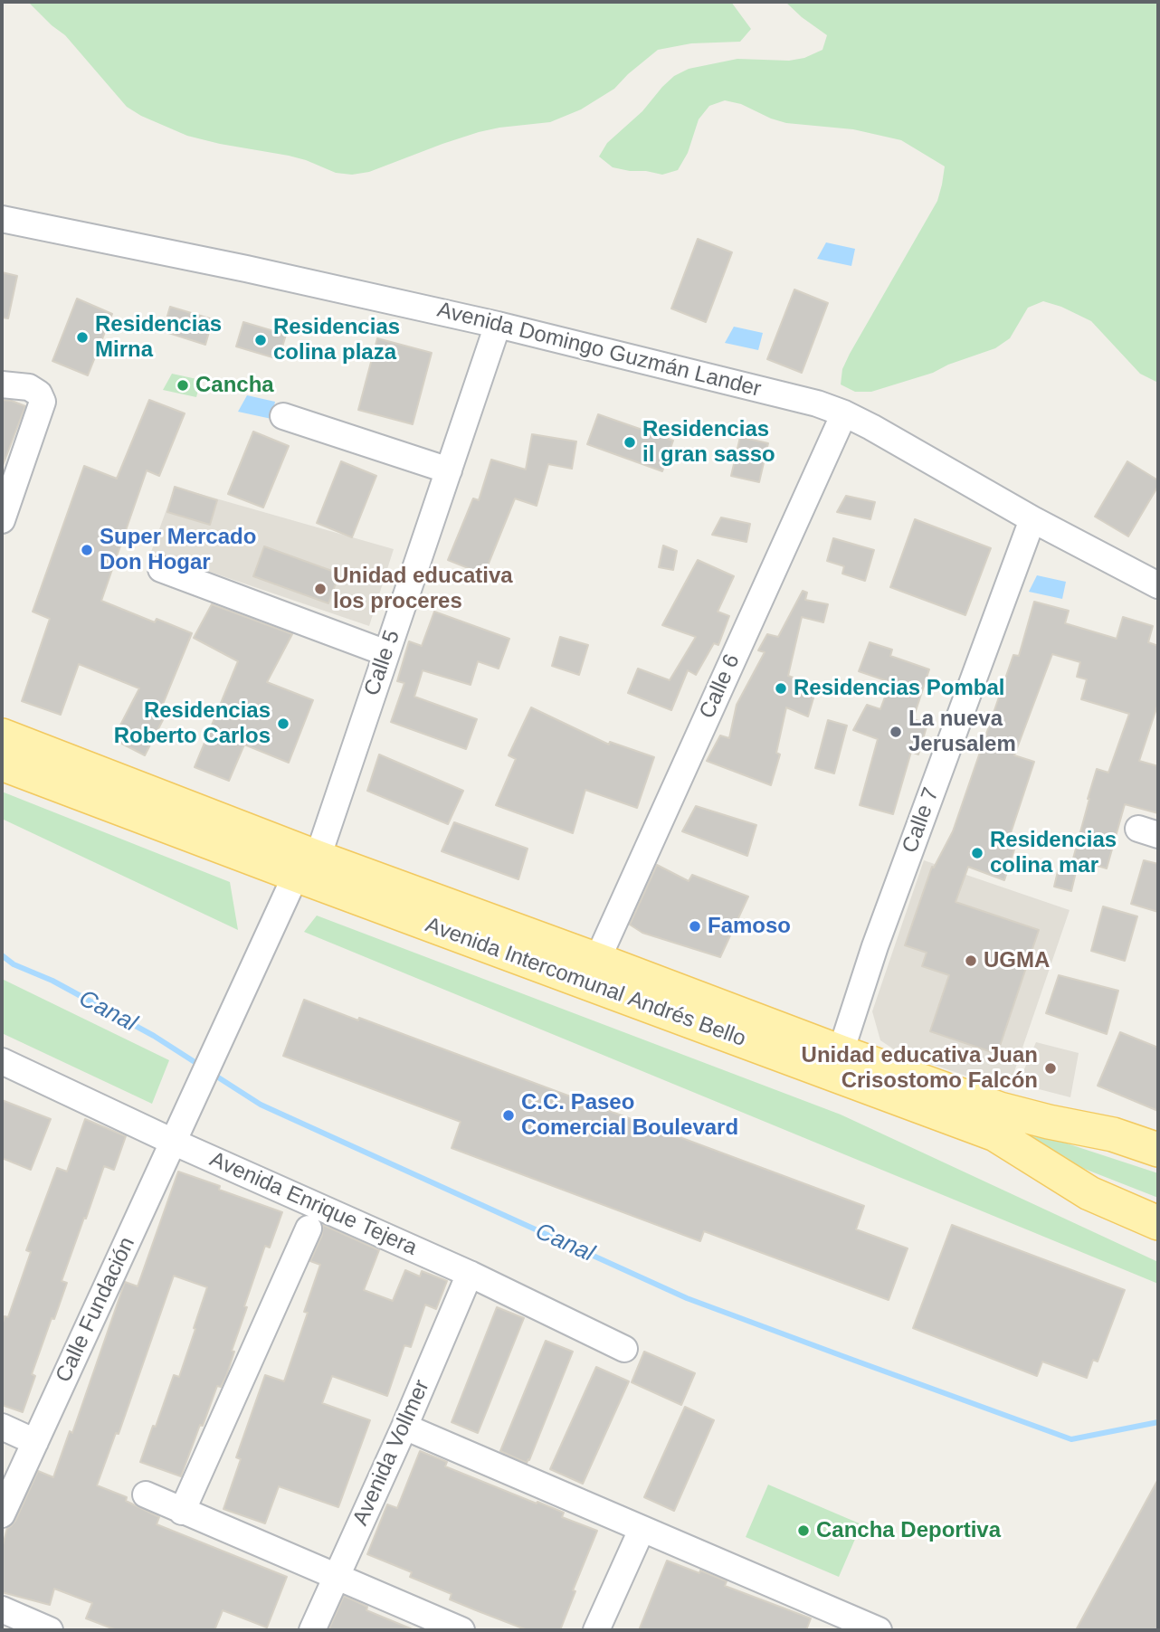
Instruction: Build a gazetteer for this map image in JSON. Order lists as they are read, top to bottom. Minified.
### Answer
{"streets":{"main road":["Avenida Intercomunal Andrés Bello"],"street":["Avenida Domingo Guzmán Lander","Calle 5","Calle 6","Calle 7","Avenida Enrique Tejera","Calle Fundación","Avenida Vollmer"]},"crossings":[["Avenida Domingo Guzmán Lander","Calle 5"],["Avenida Domingo Guzmán Lander","Calle 6"],["Avenida Domingo Guzmán Lander","Calle 7"],["Calle 5","Avenida Intercomunal Andrés Bello"],["Calle 5","Calle Fundación"],["Calle 6","Avenida Intercomunal Andrés Bello"],["Calle 7","Avenida Intercomunal Andrés Bello"],["Avenida Intercomunal Andrés Bello","Calle Fundación"],["Avenida Enrique Tejera","Calle Fundación"],["Avenida Enrique Tejera","Avenida Vollmer"]],"water":["Canal"],"places":["Residencias Mirna","Residencias colina plaza","Cancha","Residencias il gran sasso","Super Mercado Don Hogar","Unidad educativa los proceres","Residencias Pombal","Residencias Roberto Carlos","La nueva Jerusalem","Residencias colina mar","Famoso","UGMA","Unidad educativa Juan Crisostomo Falcón","C.C. Paseo Comercial Boulevard","Cancha Deportiva"]}
